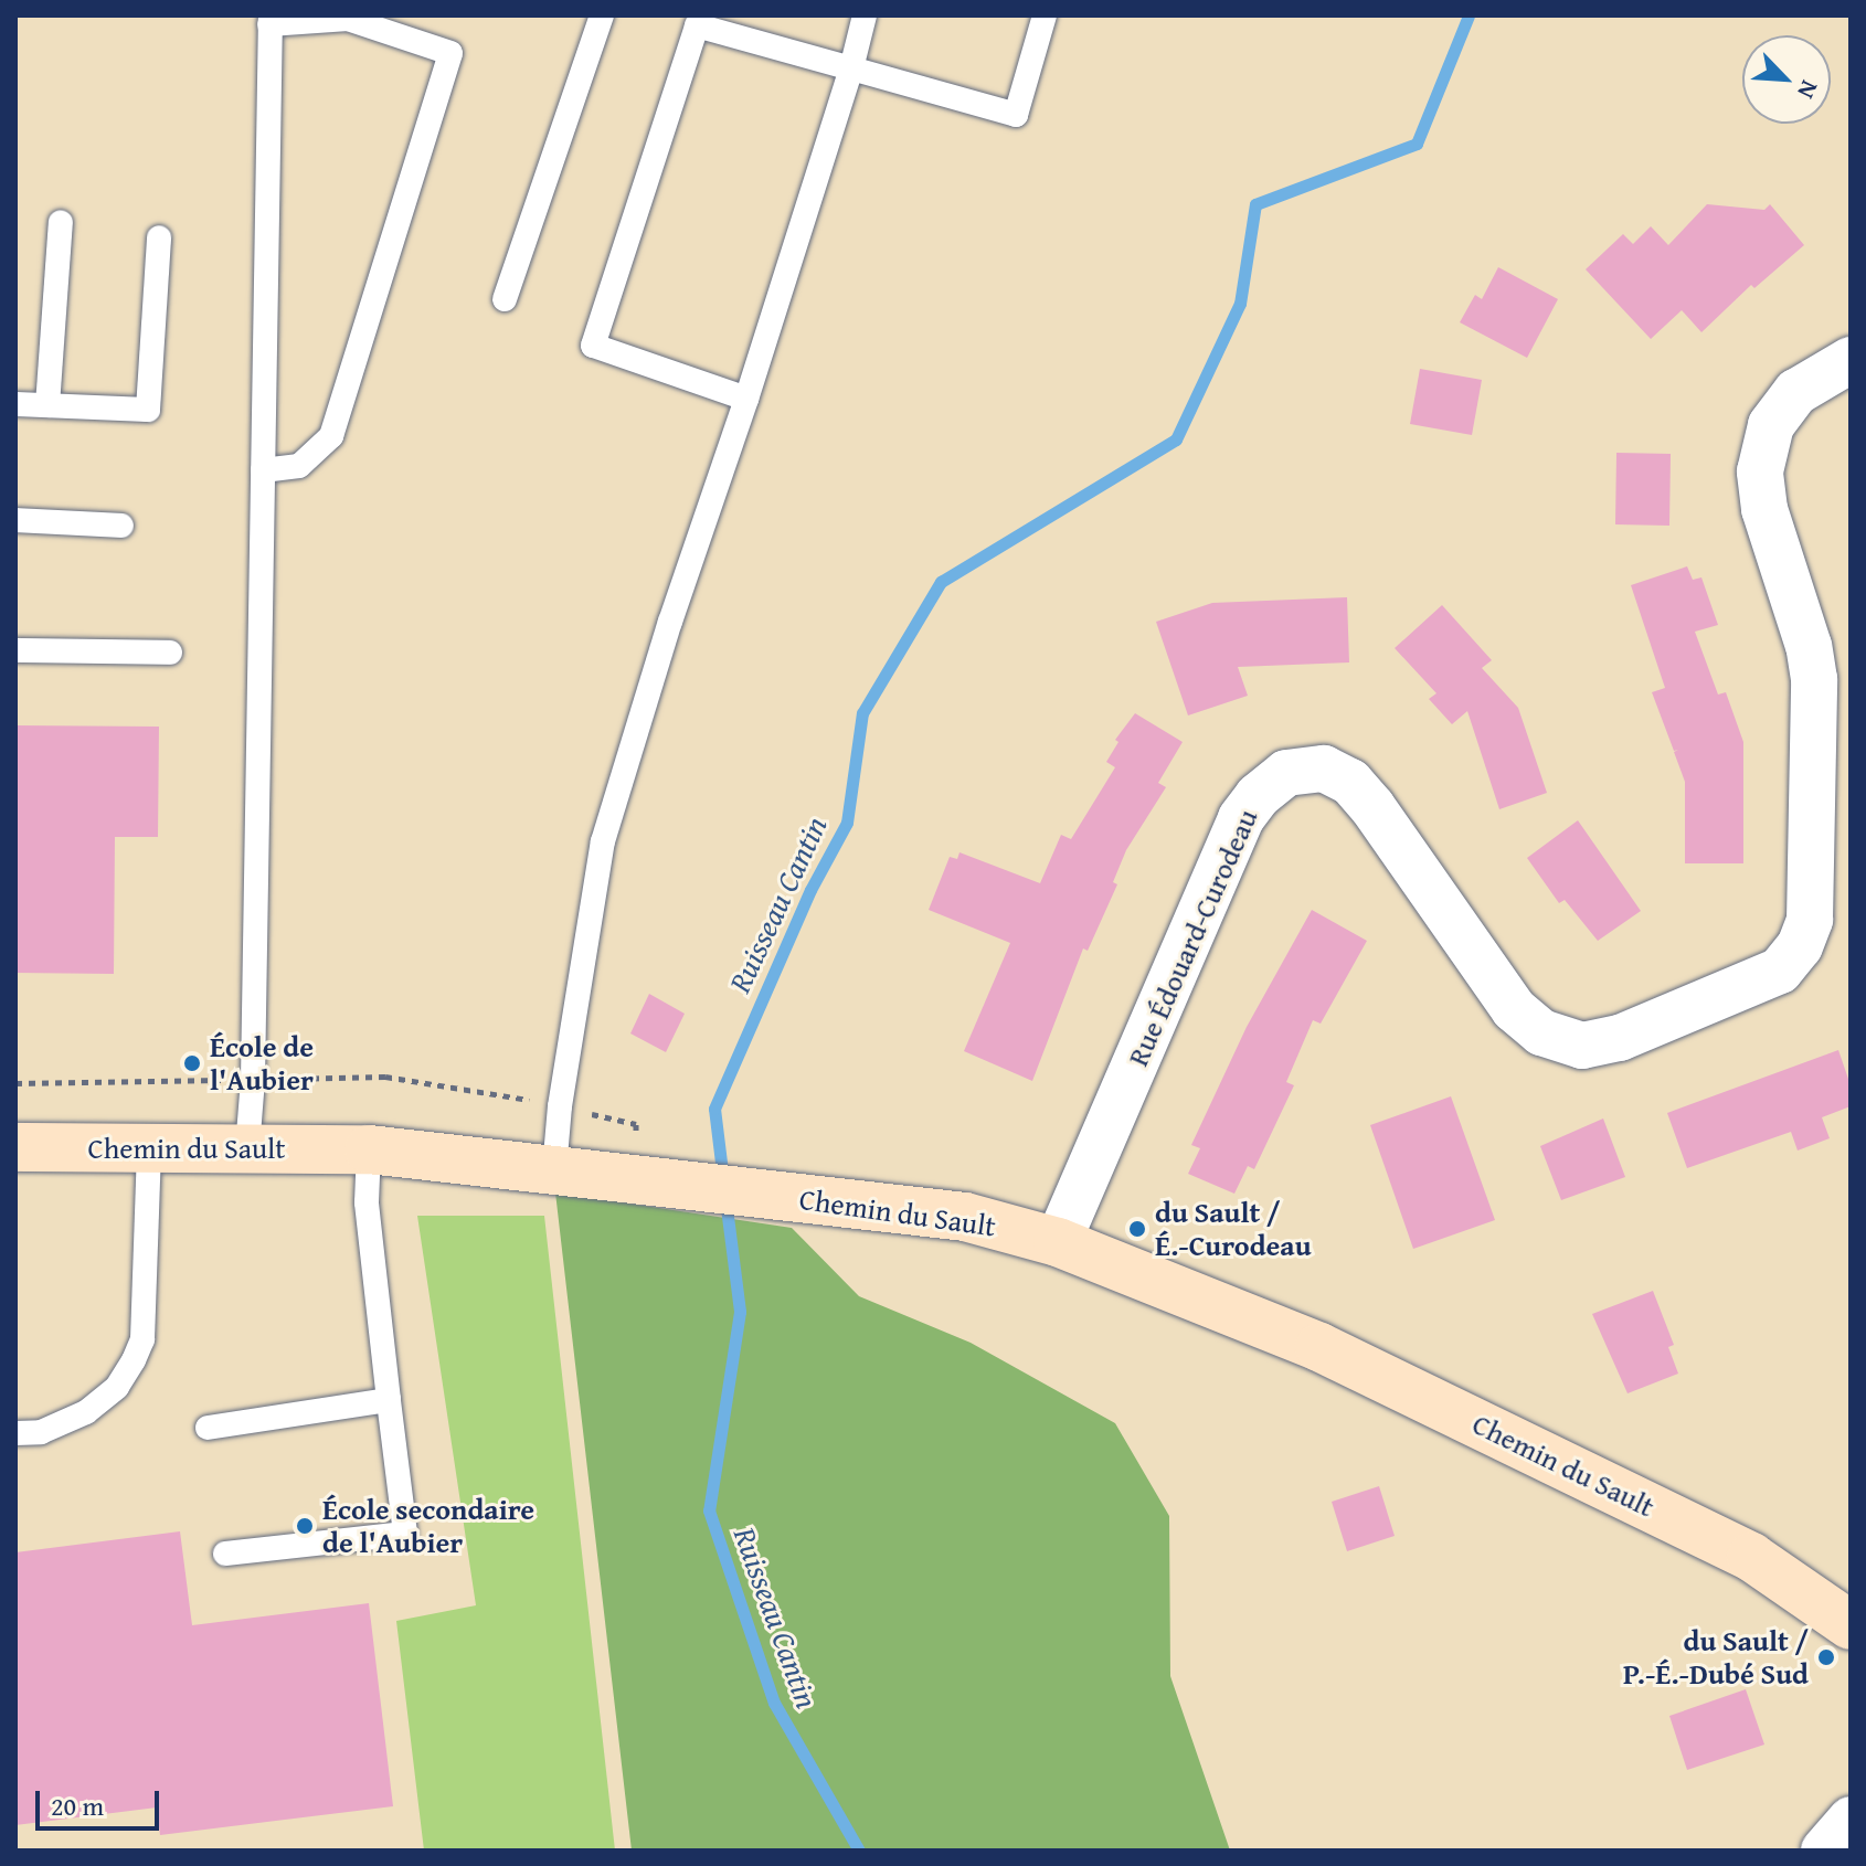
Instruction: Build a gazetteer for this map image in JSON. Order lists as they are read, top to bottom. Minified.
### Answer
{"streets":{"street":["Rue Édouard-Curodeau","Chemin du Sault"]},"crossings":[["Rue Édouard-Curodeau","Chemin du Sault"]],"water":["Ruisseau Cantin"],"places":["École de l'Aubier","du Sault / É.-Curodeau","École secondaire de l'Aubier","du Sault / P.-É.-Dubé Sud"],"scale_bar":"20 m","north":"bottom right"}
